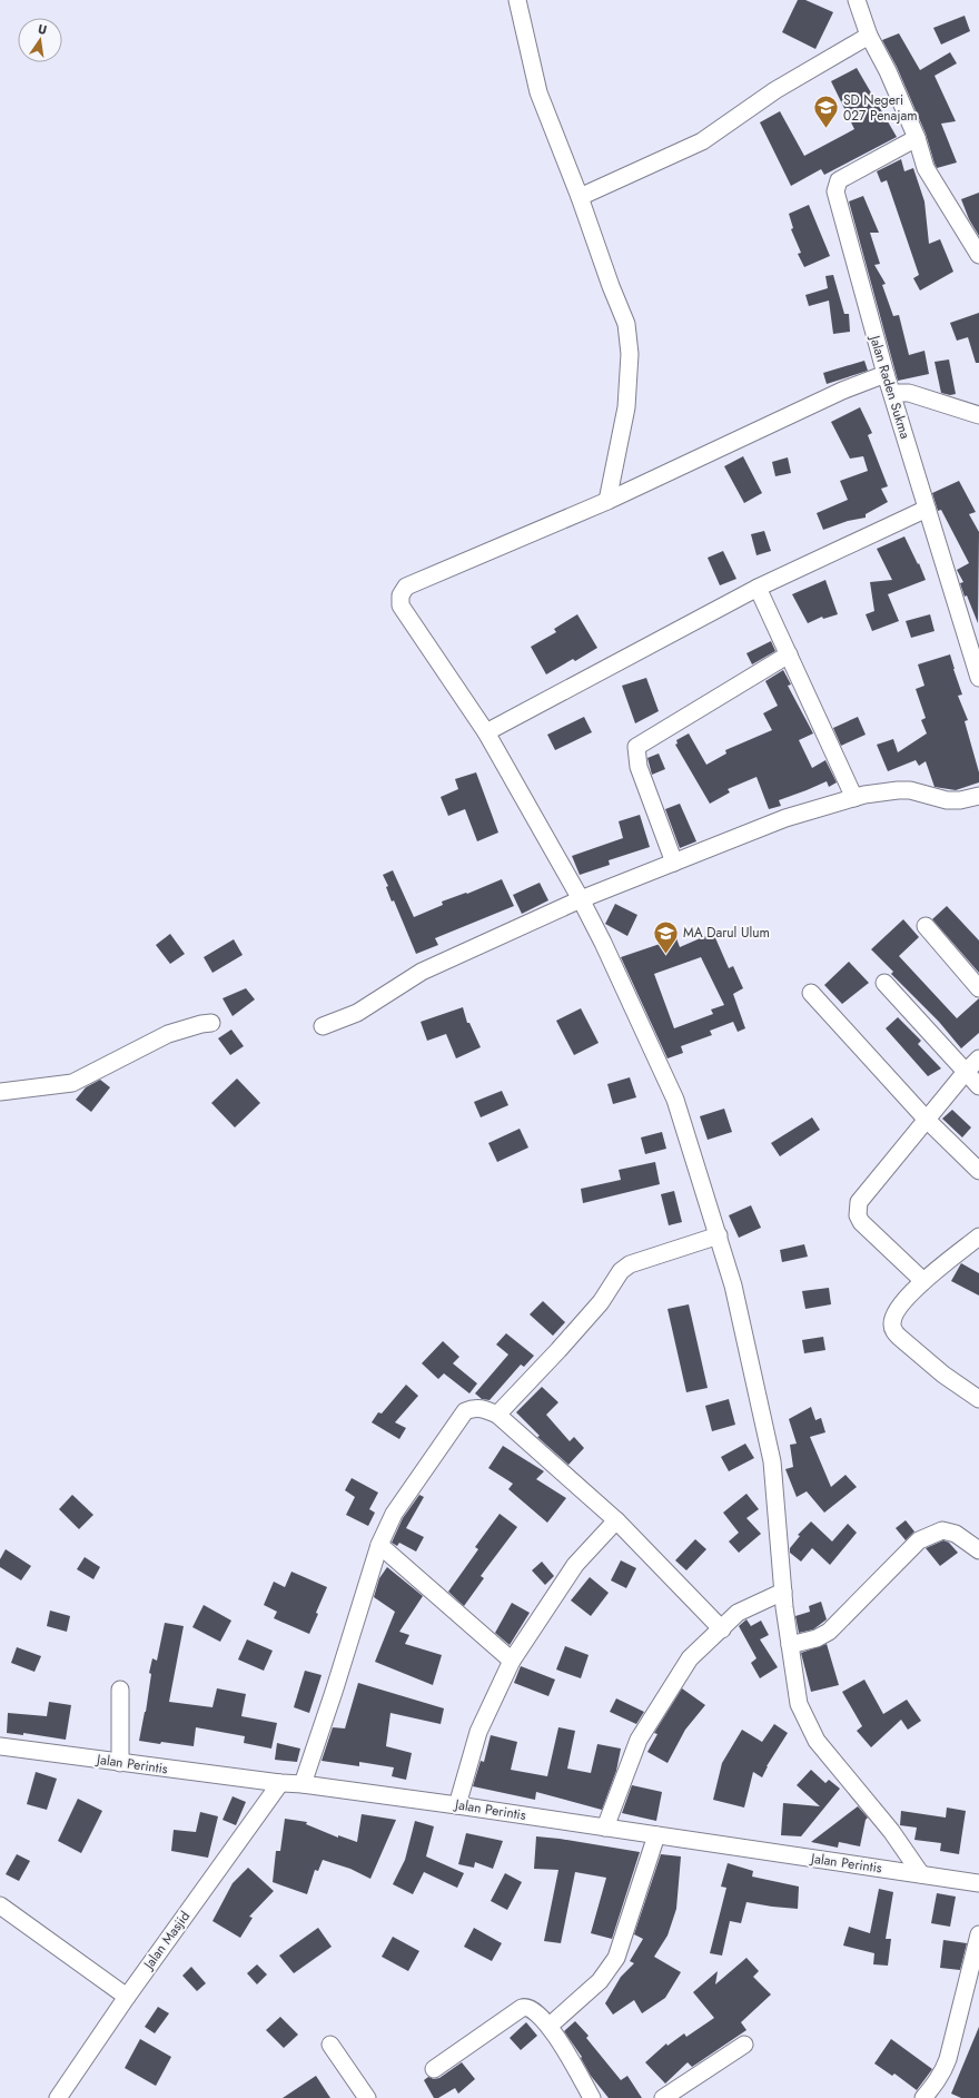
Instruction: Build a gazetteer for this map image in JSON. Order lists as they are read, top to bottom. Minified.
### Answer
{"streets":{"street":["Jalan Raden Sukma","Jalan Perintis","Jalan Masjid"]},"crossings":[["Jalan Perintis","Jalan Masjid"]],"places":{"school or university":["SD Negeri 027 Penajam","MA Darul Ulum"]},"north":"top"}
